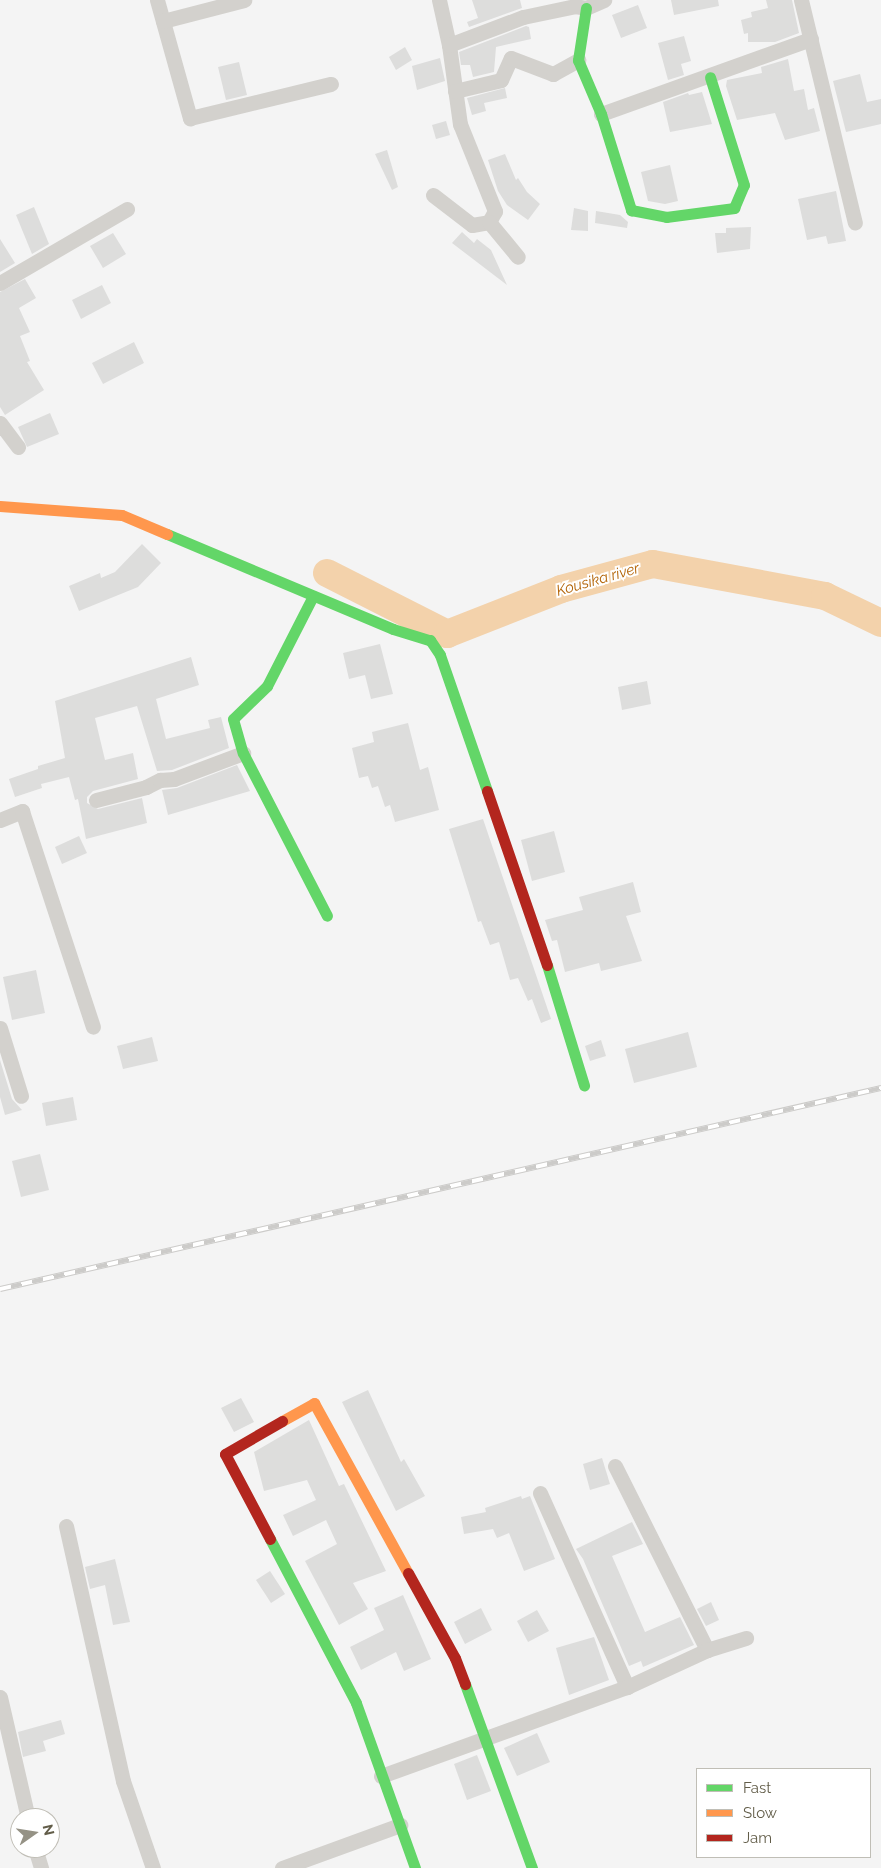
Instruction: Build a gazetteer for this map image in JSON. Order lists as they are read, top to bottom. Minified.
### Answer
{"water":["Kousika river"],"legend":["Fast","Slow","Jam"],"north":"right"}
